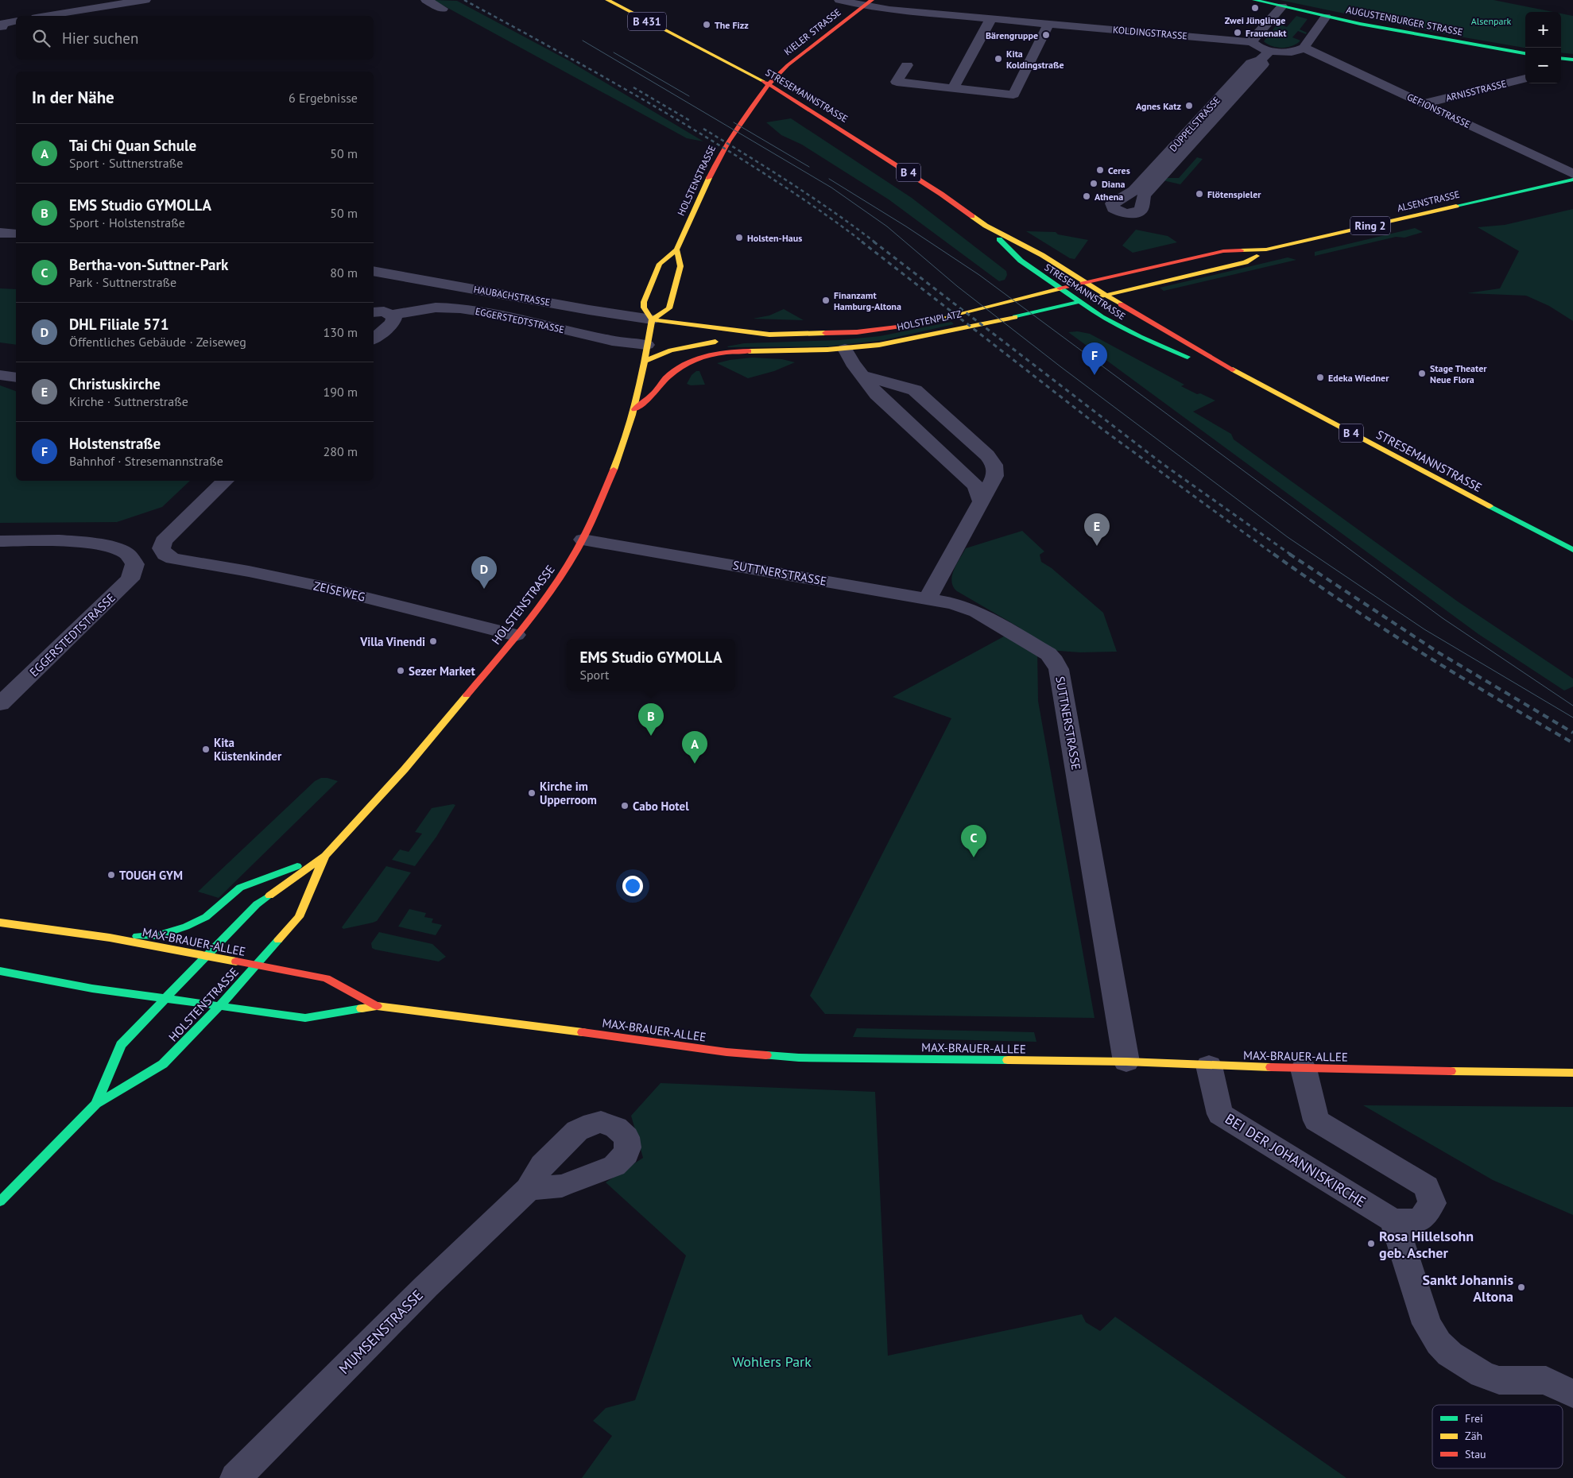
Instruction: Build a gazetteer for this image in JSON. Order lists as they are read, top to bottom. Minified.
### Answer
{"streets":{"main road":["AUGUSTENBURGER STRASSE","B 431","KIELER STRASSE","STRESEMANNSTRASSE","B 4","HOLSTENSTRASSE","ALSENSTRASSE","Ring 2","HOLSTENPLATZ","MAX-BRAUER-ALLEE"],"street":["KOLDINGSTRASSE","ARNISSTRASSE","GEFIONSTRASSE","DÜPPELSTRASSE","HAUBACHSTRASSE","EGGERSTEDTSTRASSE","SUTTNERSTRASSE","ZEISEWEG","BEI DER JOHANNISKIRCHE","MUMSENSTRASSE"]},"crossings":[["KIELER STRASSE","KOLDINGSTRASSE"],["KIELER STRASSE","STRESEMANNSTRASSE"],["KIELER STRASSE","HOLSTENSTRASSE"],["ARNISSTRASSE","GEFIONSTRASSE"],["STRESEMANNSTRASSE","HOLSTENSTRASSE"],["STRESEMANNSTRASSE","ALSENSTRASSE"],["STRESEMANNSTRASSE","HOLSTENPLATZ"],["HOLSTENSTRASSE","HAUBACHSTRASSE"],["HOLSTENSTRASSE","EGGERSTEDTSTRASSE"],["HOLSTENSTRASSE","HOLSTENPLATZ"],["HOLSTENSTRASSE","SUTTNERSTRASSE"],["HOLSTENSTRASSE","ZEISEWEG"],["HOLSTENSTRASSE","MAX-BRAUER-ALLEE"],["ALSENSTRASSE","HOLSTENPLATZ"],["HAUBACHSTRASSE","HOLSTENPLATZ"],["SUTTNERSTRASSE","MAX-BRAUER-ALLEE"],["MAX-BRAUER-ALLEE","BEI DER JOHANNISKIRCHE"]],"parks":["Alsenpark","Wohlers Park"],"places":["Zwei Jünglinge","The Fizz","Frauenakt","Bärengruppe","Kita Koldingstraße","Agnes Katz","Ceres","Diana","Flötenspieler","Athena","Holsten-Haus","Finanzamt Hamburg-Altona","Stage Theater Neue Flora","Edeka Wiedner","Villa Vinendi","Sezer Market","Kita Küstenkinder","Kirche im Upperroom","Cabo Hotel","TOUGH GYM","Rosa Hillelsohn geb. Ascher","Sankt Johannis Altona"],"legend":["Frei","Zäh","Stau"],"page":{"map_buttons":["+","−"],"search":"Hier suchen","heading":["In der Nähe","6 Ergebnisse"],"list":[{"mark":"A","name":"Tai Chi Quan Schule","note":"Sport · Suttnerstraße","value":"50 m"},{"mark":"B","name":"EMS Studio GYMOLLA","note":"Sport · Holstenstraße","value":"50 m"},{"mark":"C","name":"Bertha-von-Suttner-Park","note":"Park · Suttnerstraße","value":"80 m"},{"mark":"D","name":"DHL Filiale 571","note":"Öffentliches Gebäude · Zeiseweg","value":"130 m"},{"mark":"E","name":"Christuskirche","note":"Kirche · Suttnerstraße","value":"190 m"},{"mark":"F","name":"Holstenstraße","note":"Bahnhof · Stresemannstraße","value":"280 m"}],"pins":["F","E","D","B","A","C"],"popup":["EMS Studio GYMOLLA","Sport"]}}
